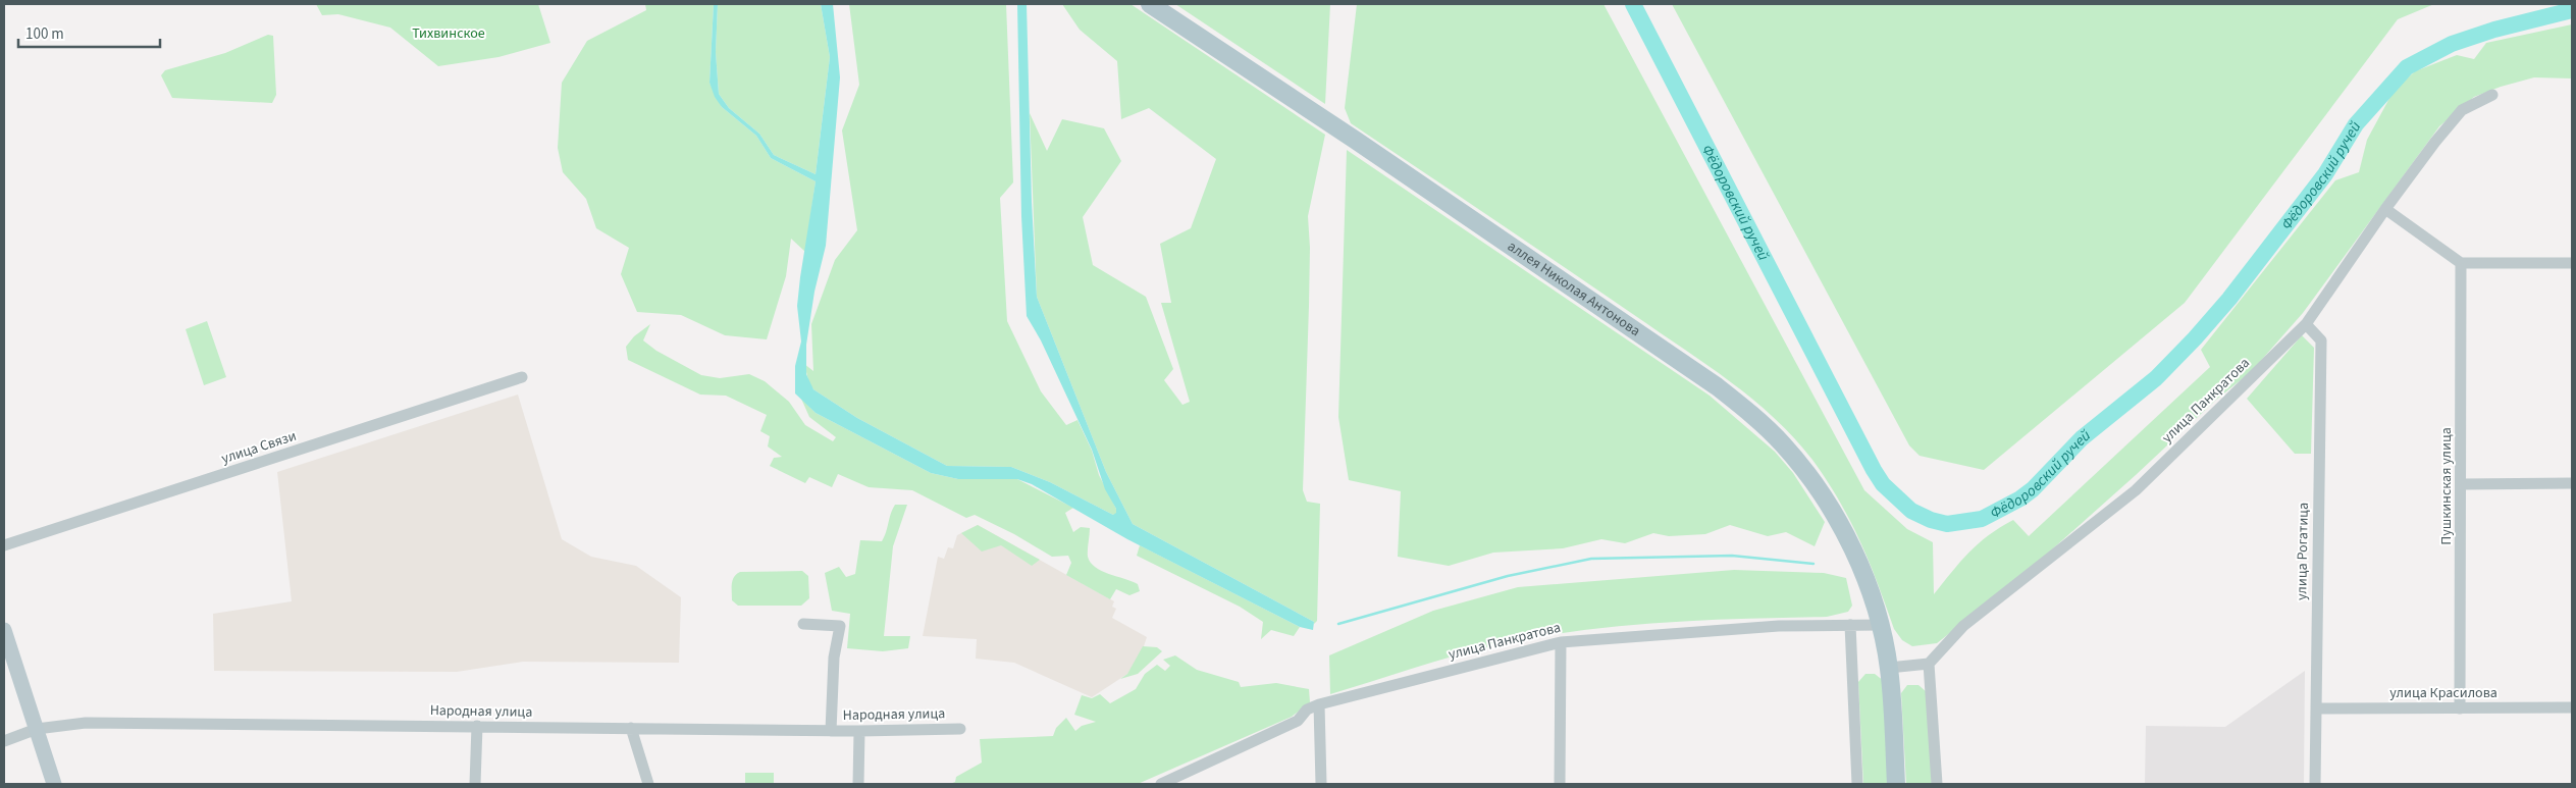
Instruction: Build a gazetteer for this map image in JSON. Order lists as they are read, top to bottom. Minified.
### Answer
{"streets":{"main road":["аллея Николая Антонова"],"street":["улица Панкратова","улица Связи","Пушкинская улица","улица Рогатица","улица Красилова","Народная улица"]},"crossings":[["аллея Николая Антонова","улица Панкратова"],["улица Панкратова","улица Рогатица"],["Пушкинская улица","улица Красилова"],["улица Рогатица","улица Красилова"]],"water":["Фёдоровский ручей"],"parks":["Тихвинское"],"scale_bar":"100 m"}
